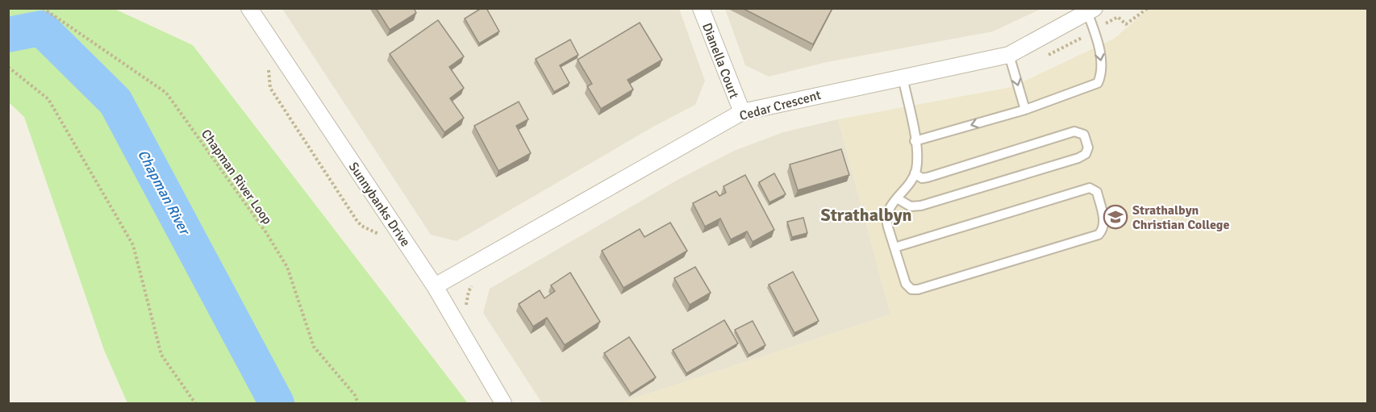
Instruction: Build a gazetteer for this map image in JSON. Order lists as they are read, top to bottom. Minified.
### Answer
{"streets":{"street":["Dianella Court","Cedar Crescent","Sunnybanks Drive"],"path":["Chapman River Loop"]},"crossings":[["Dianella Court","Cedar Crescent"],["Cedar Crescent","Sunnybanks Drive"]],"districts":["Strathalbyn"],"water":["Chapman River"],"places":{"school or university":["Strathalbyn Christian College"]}}
